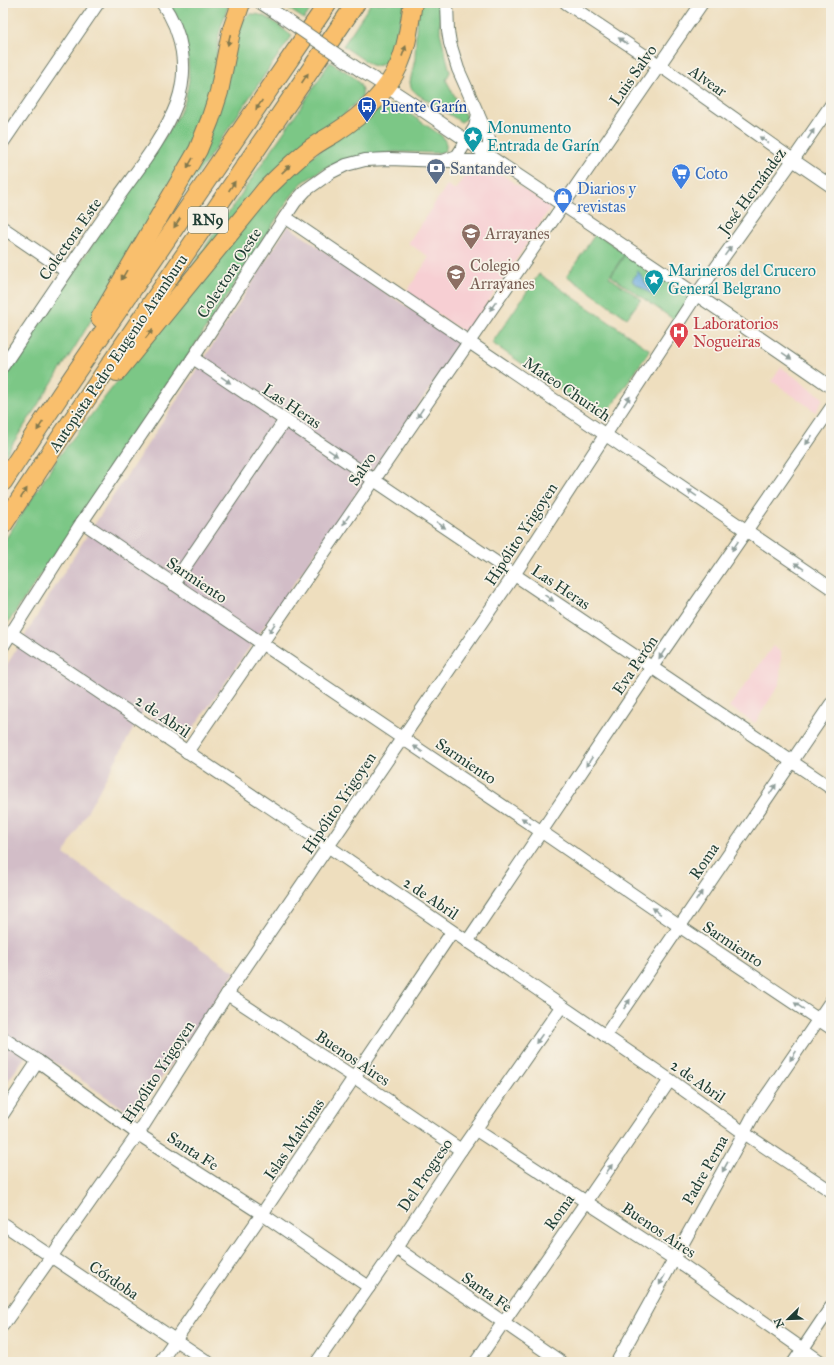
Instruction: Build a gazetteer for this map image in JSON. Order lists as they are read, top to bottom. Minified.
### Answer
{"streets":{"highway":["RN9","Autopista Pedro Eugenio Aramburu"],"street":["Luis Salvo","Alvear","José Hernández","Colectora Este","Colectora Oeste","Mateo Churich","Las Heras","Salvo","Hipólito Yrigoyen","Sarmiento","Eva Perón","2 de Abril","Roma","Buenos Aires","Islas Malvinas","Santa Fe","Padre Perna","Del Progreso","Córdoba"]},"crossings":[["Luis Salvo","Alvear"],["Luis Salvo","Salvo"],["Alvear","José Hernández"],["José Hernández","Hipólito Yrigoyen"],["Colectora Oeste","Mateo Churich"],["Colectora Oeste","Las Heras"],["Colectora Oeste","Sarmiento"],["Colectora Oeste","2 de Abril"],["Mateo Churich","Salvo"],["Mateo Churich","Hipólito Yrigoyen"],["Mateo Churich","Eva Perón"],["Las Heras","Salvo"],["Las Heras","Hipólito Yrigoyen"],["Las Heras","Eva Perón"],["Las Heras","Roma"],["Salvo","Sarmiento"],["Salvo","2 de Abril"],["Hipólito Yrigoyen","Sarmiento"],["Hipólito Yrigoyen","2 de Abril"],["Hipólito Yrigoyen","Buenos Aires"],["Hipólito Yrigoyen","Santa Fe"],["Hipólito Yrigoyen","Córdoba"],["Sarmiento","Eva Perón"],["Sarmiento","Roma"],["Sarmiento","Padre Perna"],["Eva Perón","2 de Abril"],["2 de Abril","Roma"],["2 de Abril","Islas Malvinas"],["2 de Abril","Padre Perna"],["2 de Abril","Del Progreso"],["Roma","Buenos Aires"],["Roma","Santa Fe"],["Buenos Aires","Islas Malvinas"],["Buenos Aires","Padre Perna"],["Buenos Aires","Del Progreso"],["Islas Malvinas","Santa Fe"],["Islas Malvinas","Córdoba"],["Santa Fe","Del Progreso"]],"one_way":["Alvear","José Hernández","Mateo Churich","Las Heras","Sarmiento","Eva Perón","Roma","Padre Perna"],"places":{"bus stop":["Puente Garín"],"place":["Monumento Entrada de Garín","Marineros del Crucero General Belgrano"],"bank":["Santander"],"supermarket":["Coto"],"shop":["Diarios y revistas"],"school or university":["Arrayanes","Colegio Arrayanes"],"hospital":["Laboratorios Nogueiras"]},"north":"bottom left"}
